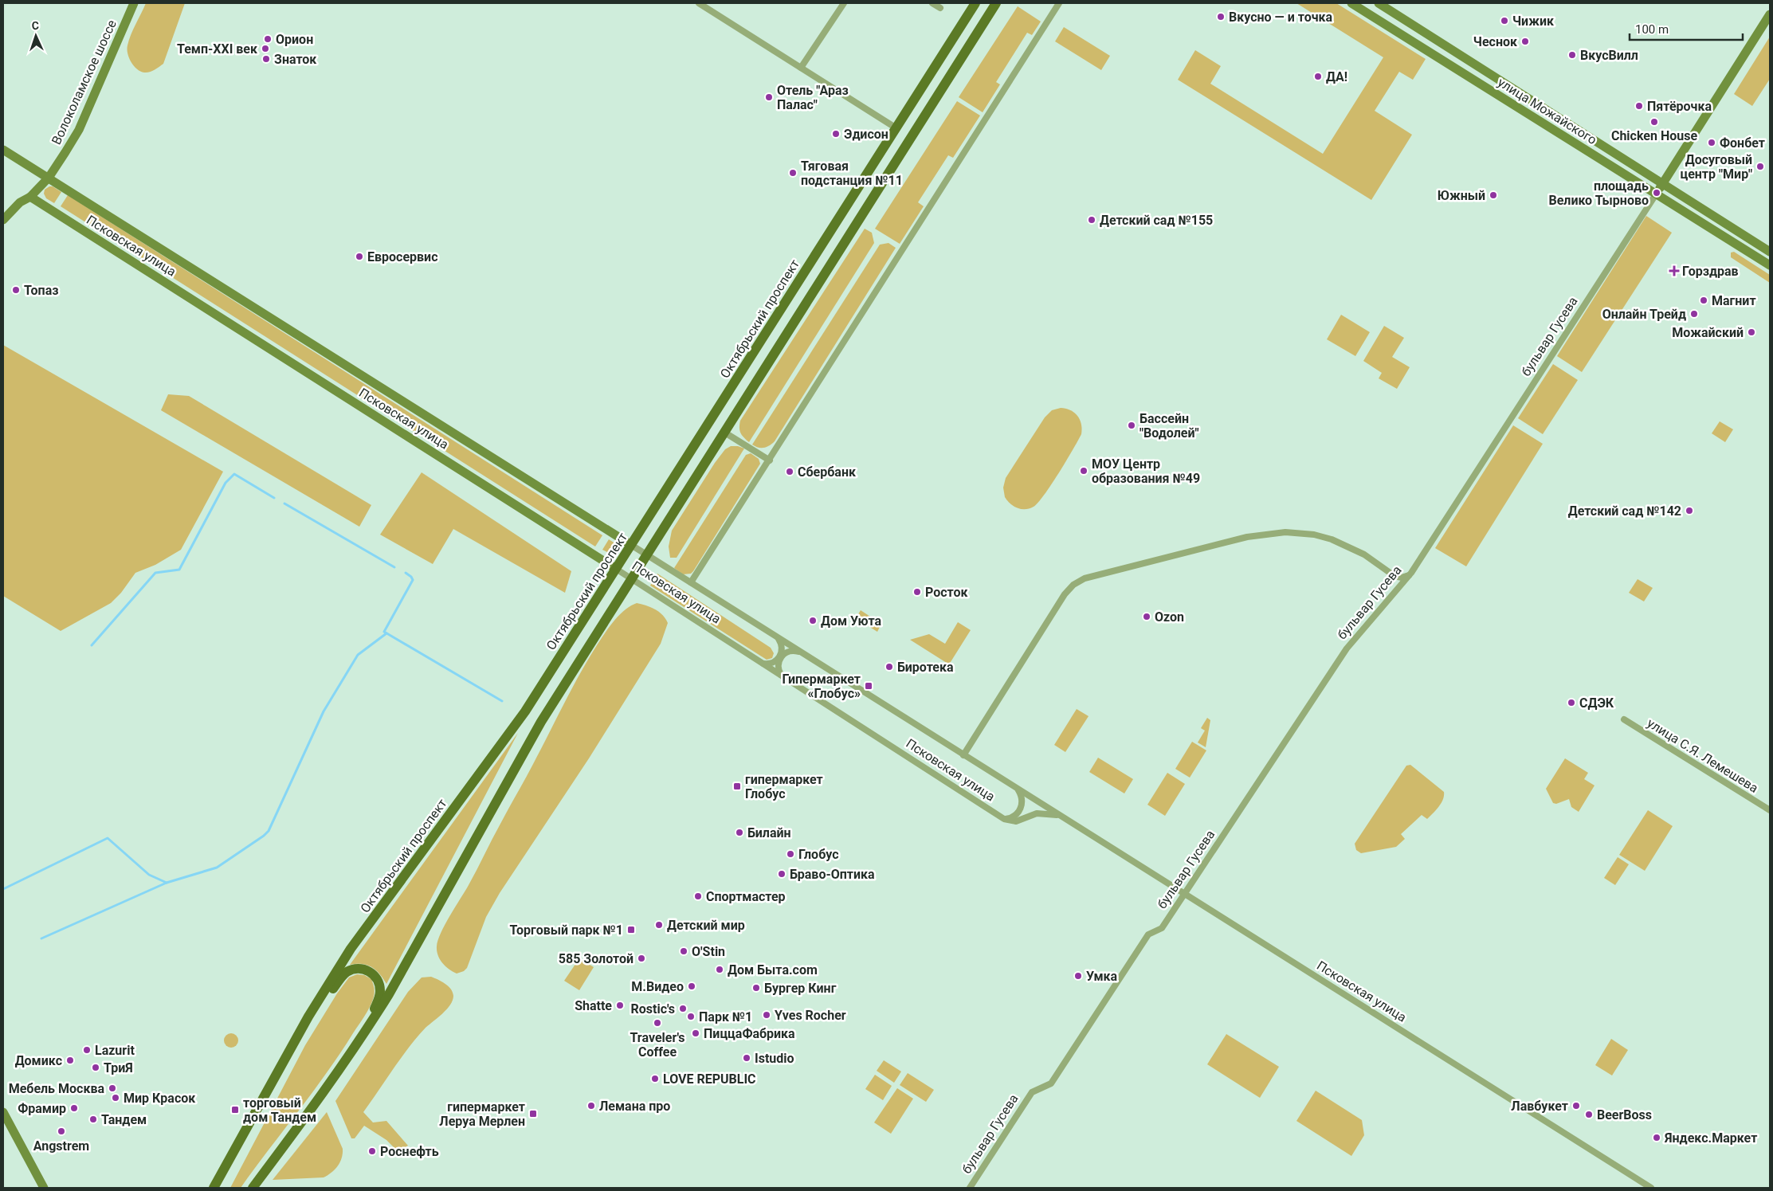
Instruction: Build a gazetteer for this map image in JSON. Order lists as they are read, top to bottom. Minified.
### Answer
{"streets":{"main road":["Волоколамское шоссе","улица Можайского","Псковская улица","Октябрьский проспект","бульвар Гусева"],"street":["улица С.Я. Лемешева"]},"crossings":[["Волоколамское шоссе","Псковская улица"],["улица Можайского","бульвар Гусева"],["Псковская улица","Октябрьский проспект"],["Псковская улица","бульвар Гусева"]],"places":{"other":["Вкусно — и точка","Чижик","Орион","Чеснок","Темп-XXI век","ВкусВилл","Знаток","ДА!","Отель \"Араз Палас\"","Пятёрочка","Chicken House","Эдисон","Фонбет","Досуговый центр \"Мир\"","Тяговая подстанция №11","площадь Велико Тырново","Южный","Детский сад №155","Евросервис","Топаз","Магнит","Онлайн Трейд","Можайский","Бассейн \"Водолей\"","МОУ Центр образования №49","Сбербанк","Детский сад №142","Росток","Ozon","Дом Уюта","Биротека","СДЭК","Билайн","Глобус","Браво-Оптика","Спортмастер","Детский мир","O'Stin","585 Золотой","Дом Быта.com","Умка","М.Видео","Бургер Кинг","Shatte","Rostic's","Yves Rocher","Парк №1","Traveler's Coffee","ПиццаФабрика","Lazurit","Istudio","Домикс","ТриЯ","LOVE REPUBLIC","Мебель Москва","Мир Красок","Лемана про","Лавбукет","Фрамир","BeerBoss","Тандем","Angstrem","Яндекс.Маркет","Роснефть"],"health":["Горздрав"],"transit":["Гипермаркет «Глобус»","гипермаркет Глобус","Торговый парк №1","торговый дом Тандем","гипермаркет Леруа Мерлен"]},"scale_bar":"100 m","north":"top"}
